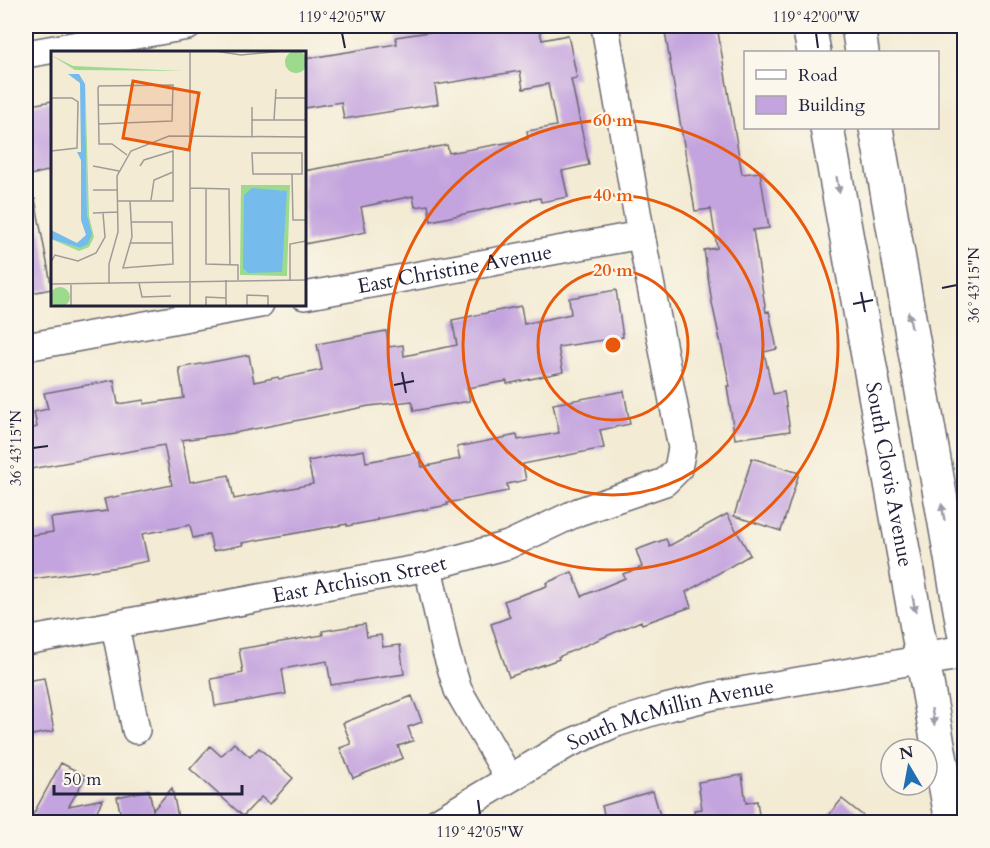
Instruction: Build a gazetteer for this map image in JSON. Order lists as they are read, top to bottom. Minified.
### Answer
{"streets":{"main road":["South Clovis Avenue"],"street":["East Christine Avenue","East Atchison Street","South McMillin Avenue"]},"crossings":[["East Christine Avenue","East Atchison Street"],["South Clovis Avenue","South McMillin Avenue"]],"legend":["Road","Building"],"scale_bar":"50 m","north":"top","coordinates":["119°42'05\"W","119°42'00\"W","36°43'15\"N"],"rings":["60 m","40 m","20 m"]}
